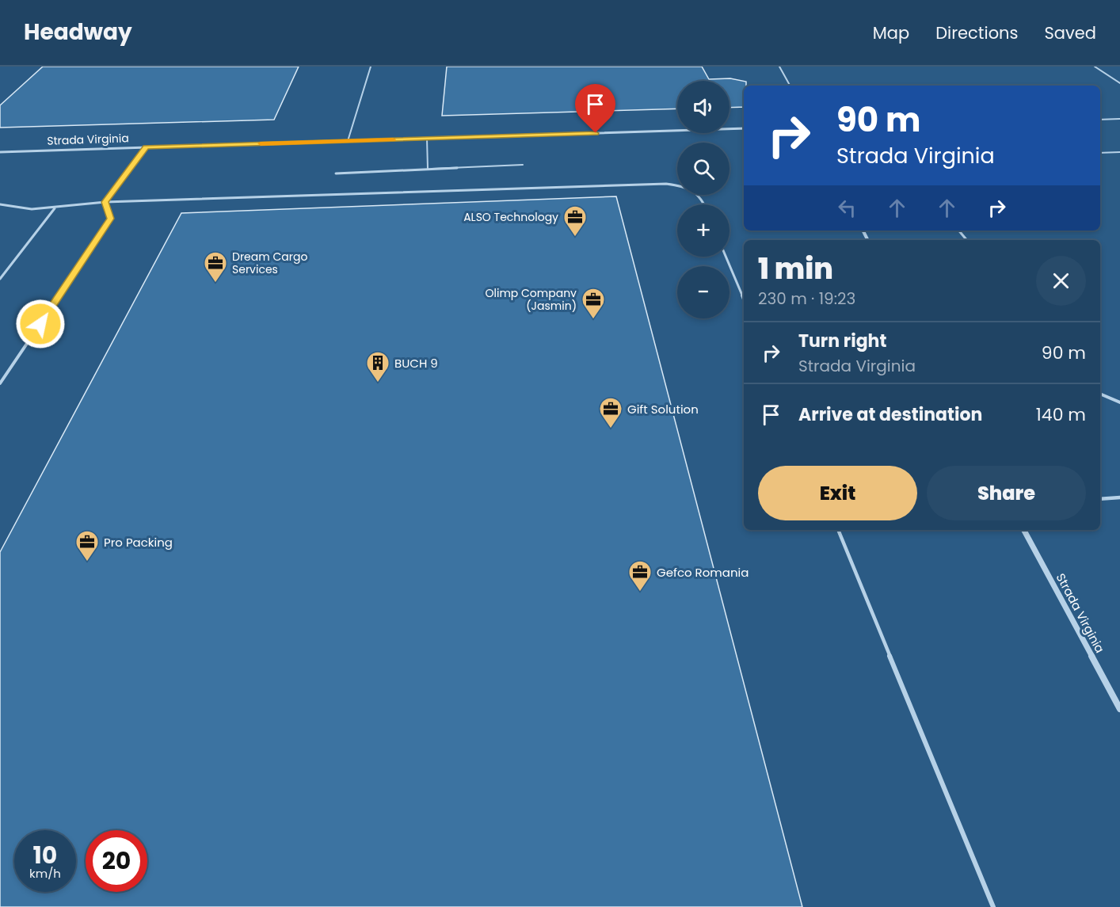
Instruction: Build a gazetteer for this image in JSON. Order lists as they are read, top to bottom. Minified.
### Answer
{"streets":{"street":["Strada Virginia"]},"places":{"office":["ALSO Technology","Dream Cargo Services","Olimp Company (Jasmin)","Gift Solution","Pro Packing","Gefco Romania"],"building":["BUCH 9"]},"page":{"header":"Headway","nav":["Map","Directions","Saved"],"map_buttons":["+","−"],"turn":["90 m","Strada Virginia"],"heading":["1 min","230 m · 19:23"],"list":[{"name":"Turn right","note":"Strada Virginia","value":"90 m"},{"name":"Arrive at destination","value":"140 m"}],"buttons":["Exit","Share"],"speed":"10 km/h","limit":"20"}}
